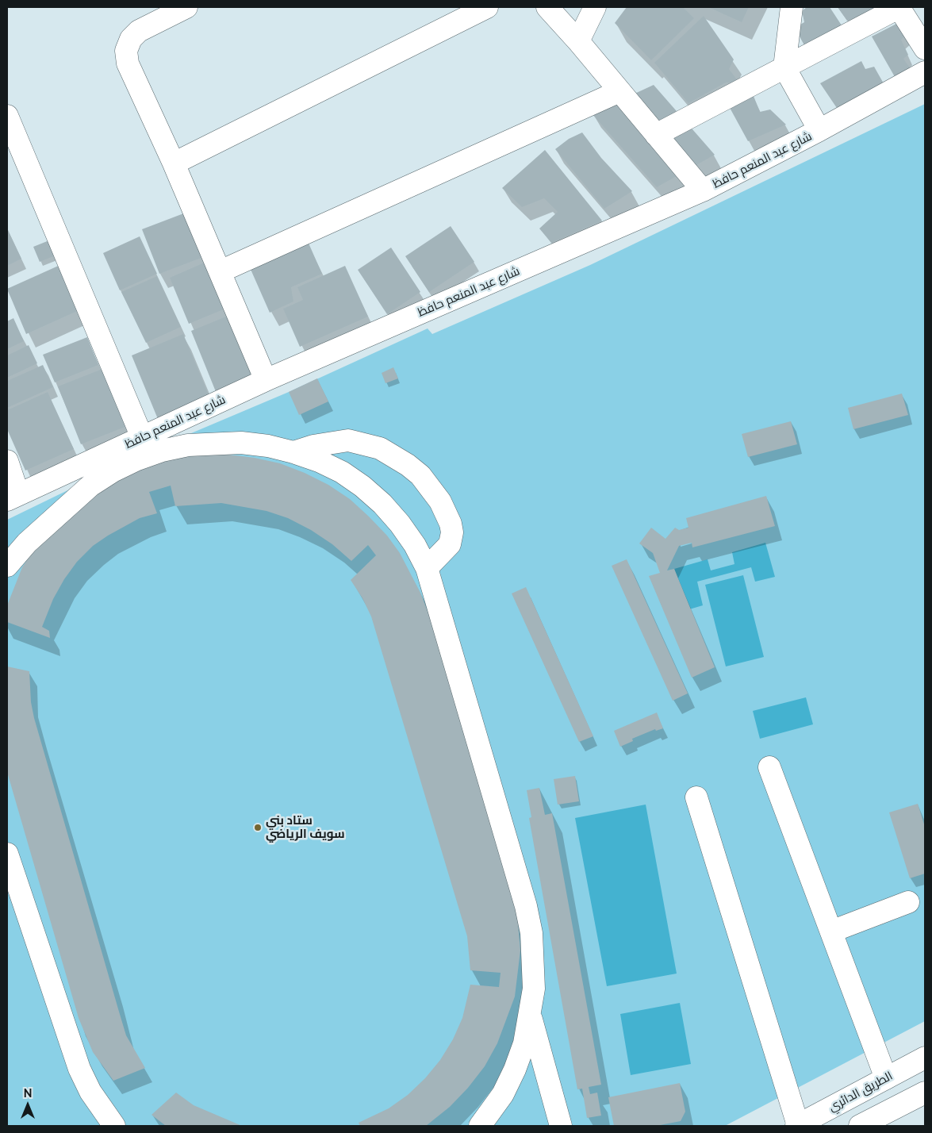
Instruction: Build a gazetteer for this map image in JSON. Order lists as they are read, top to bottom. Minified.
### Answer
{"streets":{"main road":["شارع عبد المنعم حافظ","الطريق الدائري"]},"places":["ستاد بني سويف الرياضي"],"north":"top"}
